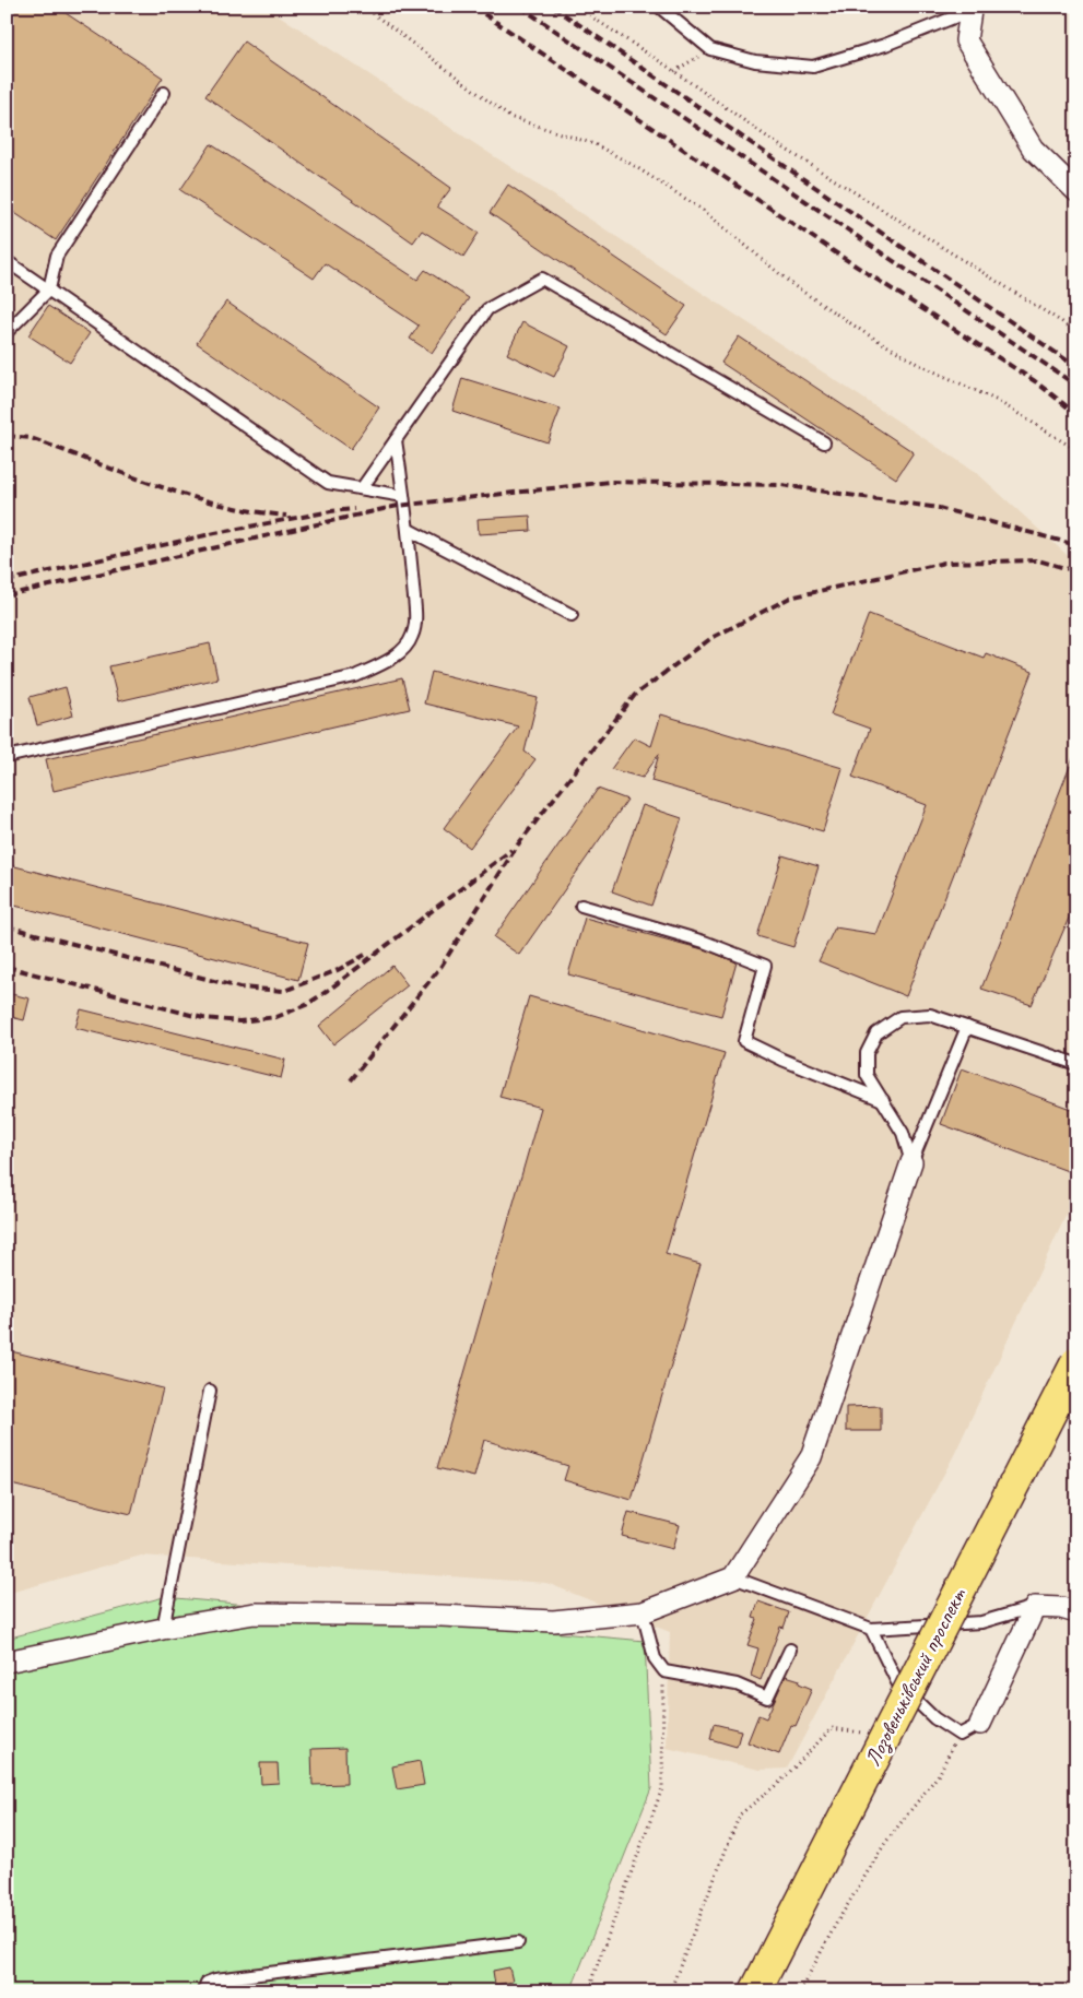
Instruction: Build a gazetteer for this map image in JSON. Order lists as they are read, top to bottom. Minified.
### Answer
{"streets":{"highway":["Лозовеньківський проспект"]}}
